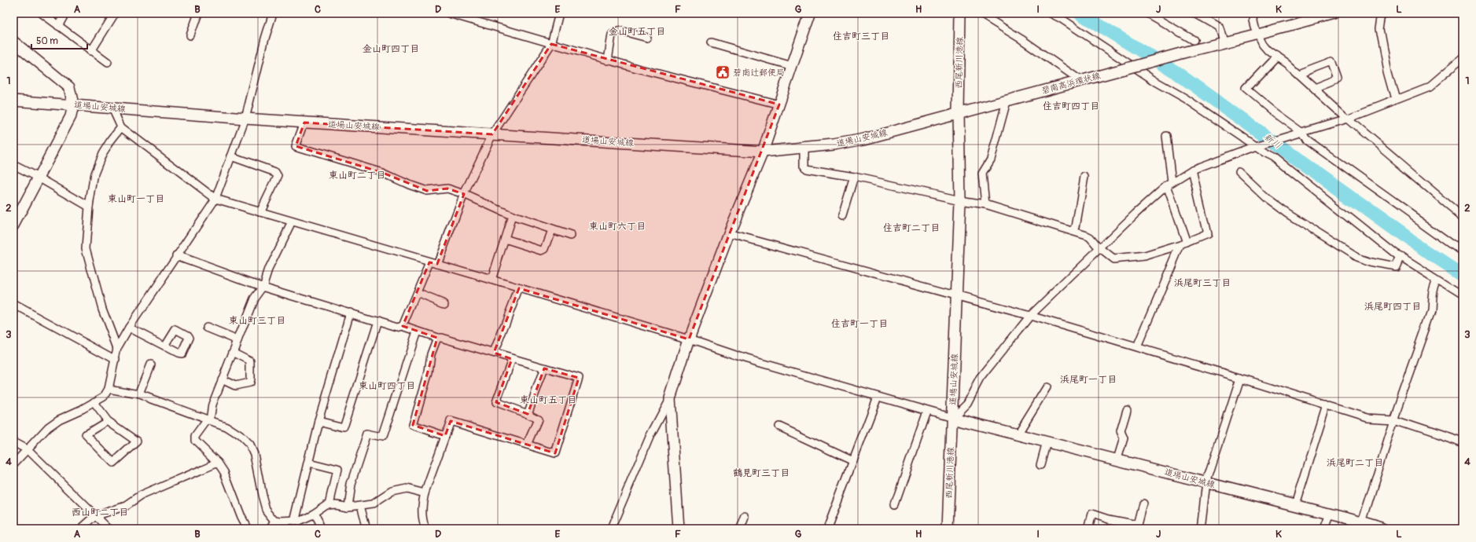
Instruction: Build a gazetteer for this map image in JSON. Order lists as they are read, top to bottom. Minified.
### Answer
{"streets":{"main road":["西尾新川港線","碧南高浜環状線","道場山安城線"]},"crossings":[["西尾新川港線","碧南高浜環状線"],["西尾新川港線","道場山安城線"],["碧南高浜環状線","道場山安城線"]],"districts":["金山町五丁目","住吉町三丁目","金山町四丁目","住吉町四丁目","東山町二丁目","東山町一丁目","東山町六丁目","住吉町二丁目","浜尾町三丁目","浜尾町四丁目","東山町三丁目","住吉町一丁目","浜尾町一丁目","東山町四丁目","東山町五丁目","浜尾町二丁目","鶴見町三丁目","西山町二丁目"],"water":["新川"],"places":{"public building":["碧南辻郵便局"]},"scale_bar":"50 m","grid":{"columns":["A","B","C","D","E","F","G","H","I","J","K","L"],"rows":["1","2","3","4"]}}
